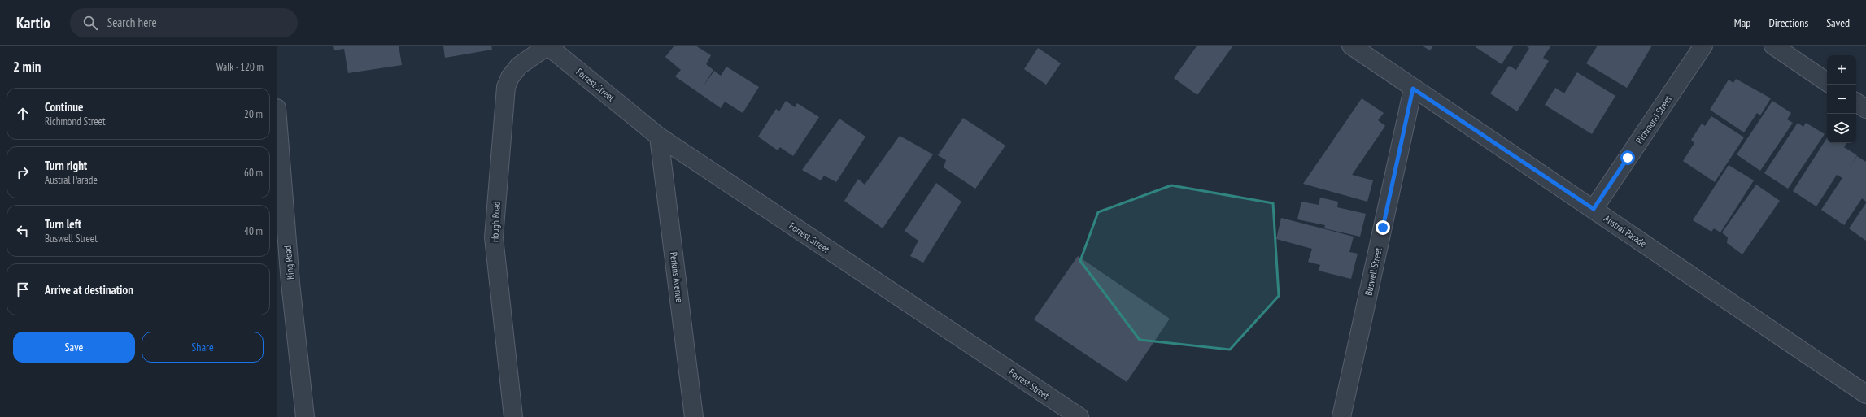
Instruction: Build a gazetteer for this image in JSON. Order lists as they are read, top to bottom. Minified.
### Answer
{"streets":{"street":["Forrest Street","Richmond Street","Hough Road","Austral Parade","King Road","Buswell Street","Perkins Avenue"]},"crossings":[["Forrest Street","Hough Road"],["Forrest Street","Perkins Avenue"],["Richmond Street","Austral Parade"],["Austral Parade","Buswell Street"]],"page":{"header":"Kartio","search":"Search here","nav":["Map","Directions","Saved"],"heading":["2 min","Walk · 120 m"],"map_buttons":["+","−"],"list":[["Continue","Richmond Street","20 m"],["Turn right","Austral Parade","60 m"],["Turn left","Buswell Street","40 m"],"Arrive at destination"],"buttons":["Save","Share"]}}
